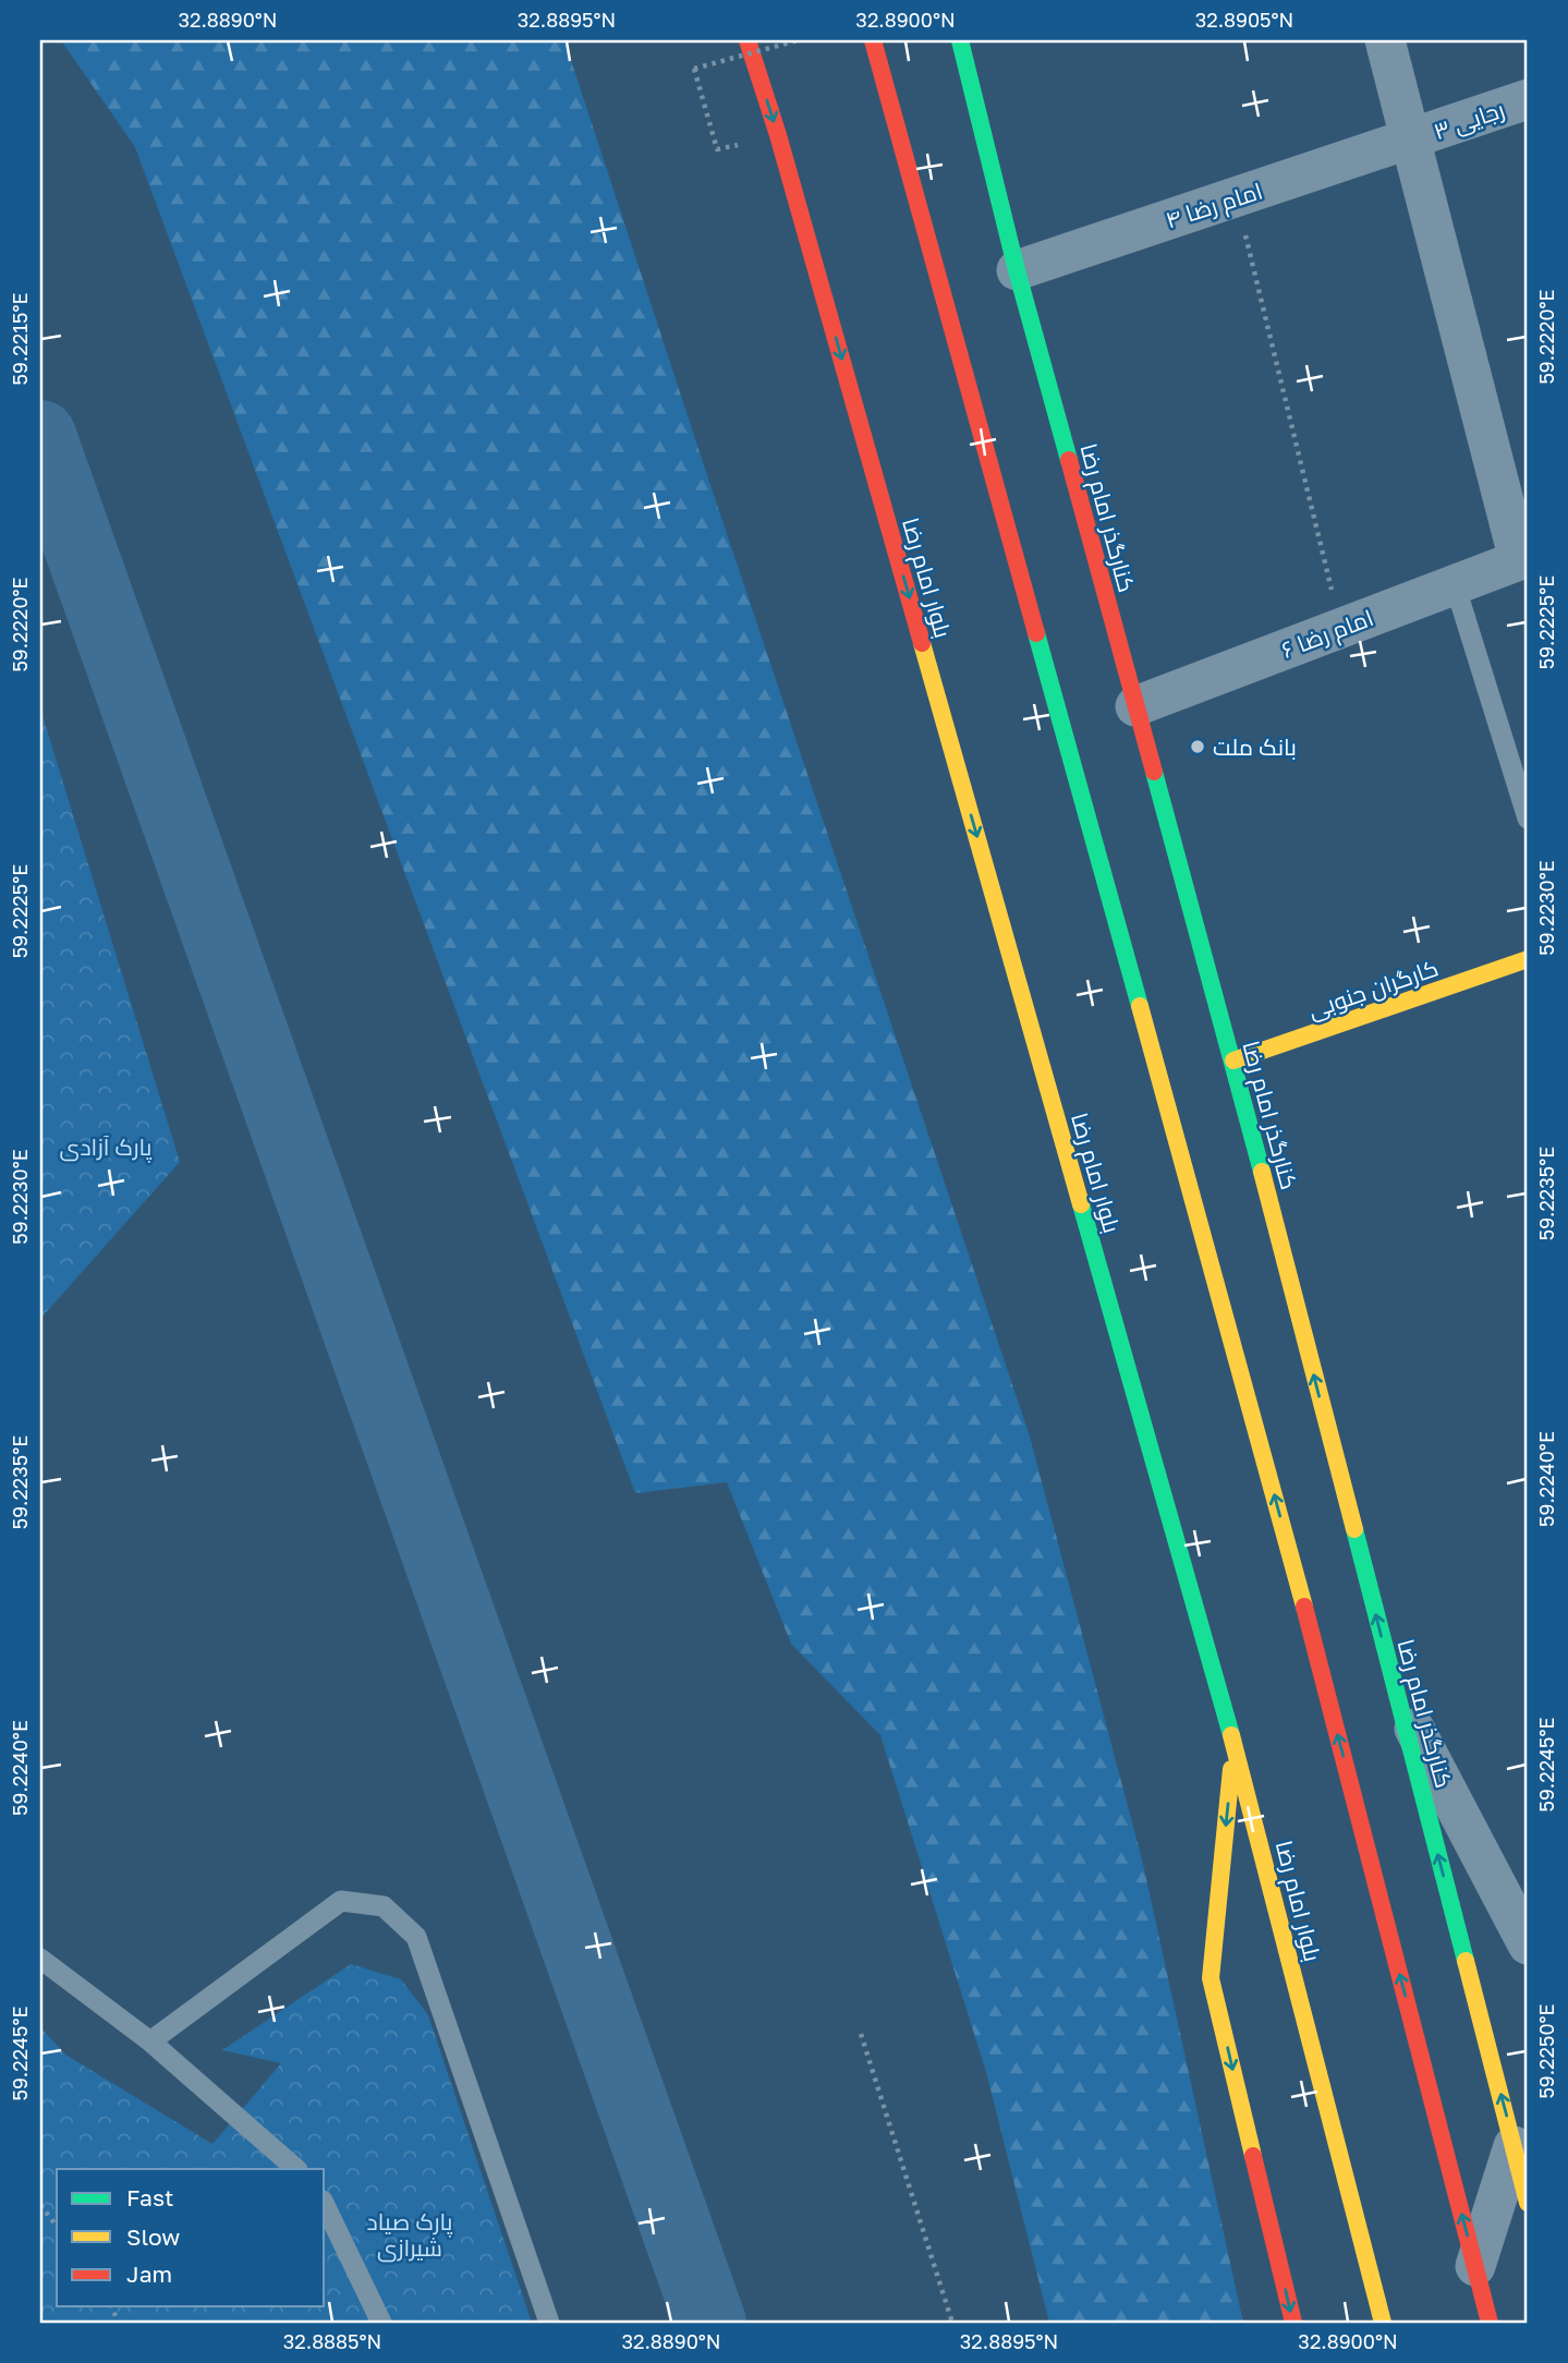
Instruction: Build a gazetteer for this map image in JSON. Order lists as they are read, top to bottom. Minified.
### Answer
{"streets":{"main road":["کنارگذر امام رضا","بلوار امام رضا","کارگران جنوبی"],"street":["رجایی ۳","امام رضا ۴","امام رضا ۶"]},"crossings":[["رجایی ۳","امام رضا ۴"],["امام رضا ۴","کنارگذر امام رضا"],["کنارگذر امام رضا","امام رضا ۶"],["کنارگذر امام رضا","کارگران جنوبی"]],"parks":["پارک آزادی","پارک صیاد شیرازی"],"places":["بانک ملت"],"legend":["Fast","Slow","Jam"],"coordinates":["32.8890°N","32.8895°N","32.8900°N","32.8905°N","59.2220°E","59.2215°E","59.2225°E","59.2230°E","59.2235°E","59.2240°E","59.2245°E","59.2250°E","32.8885°N"]}
